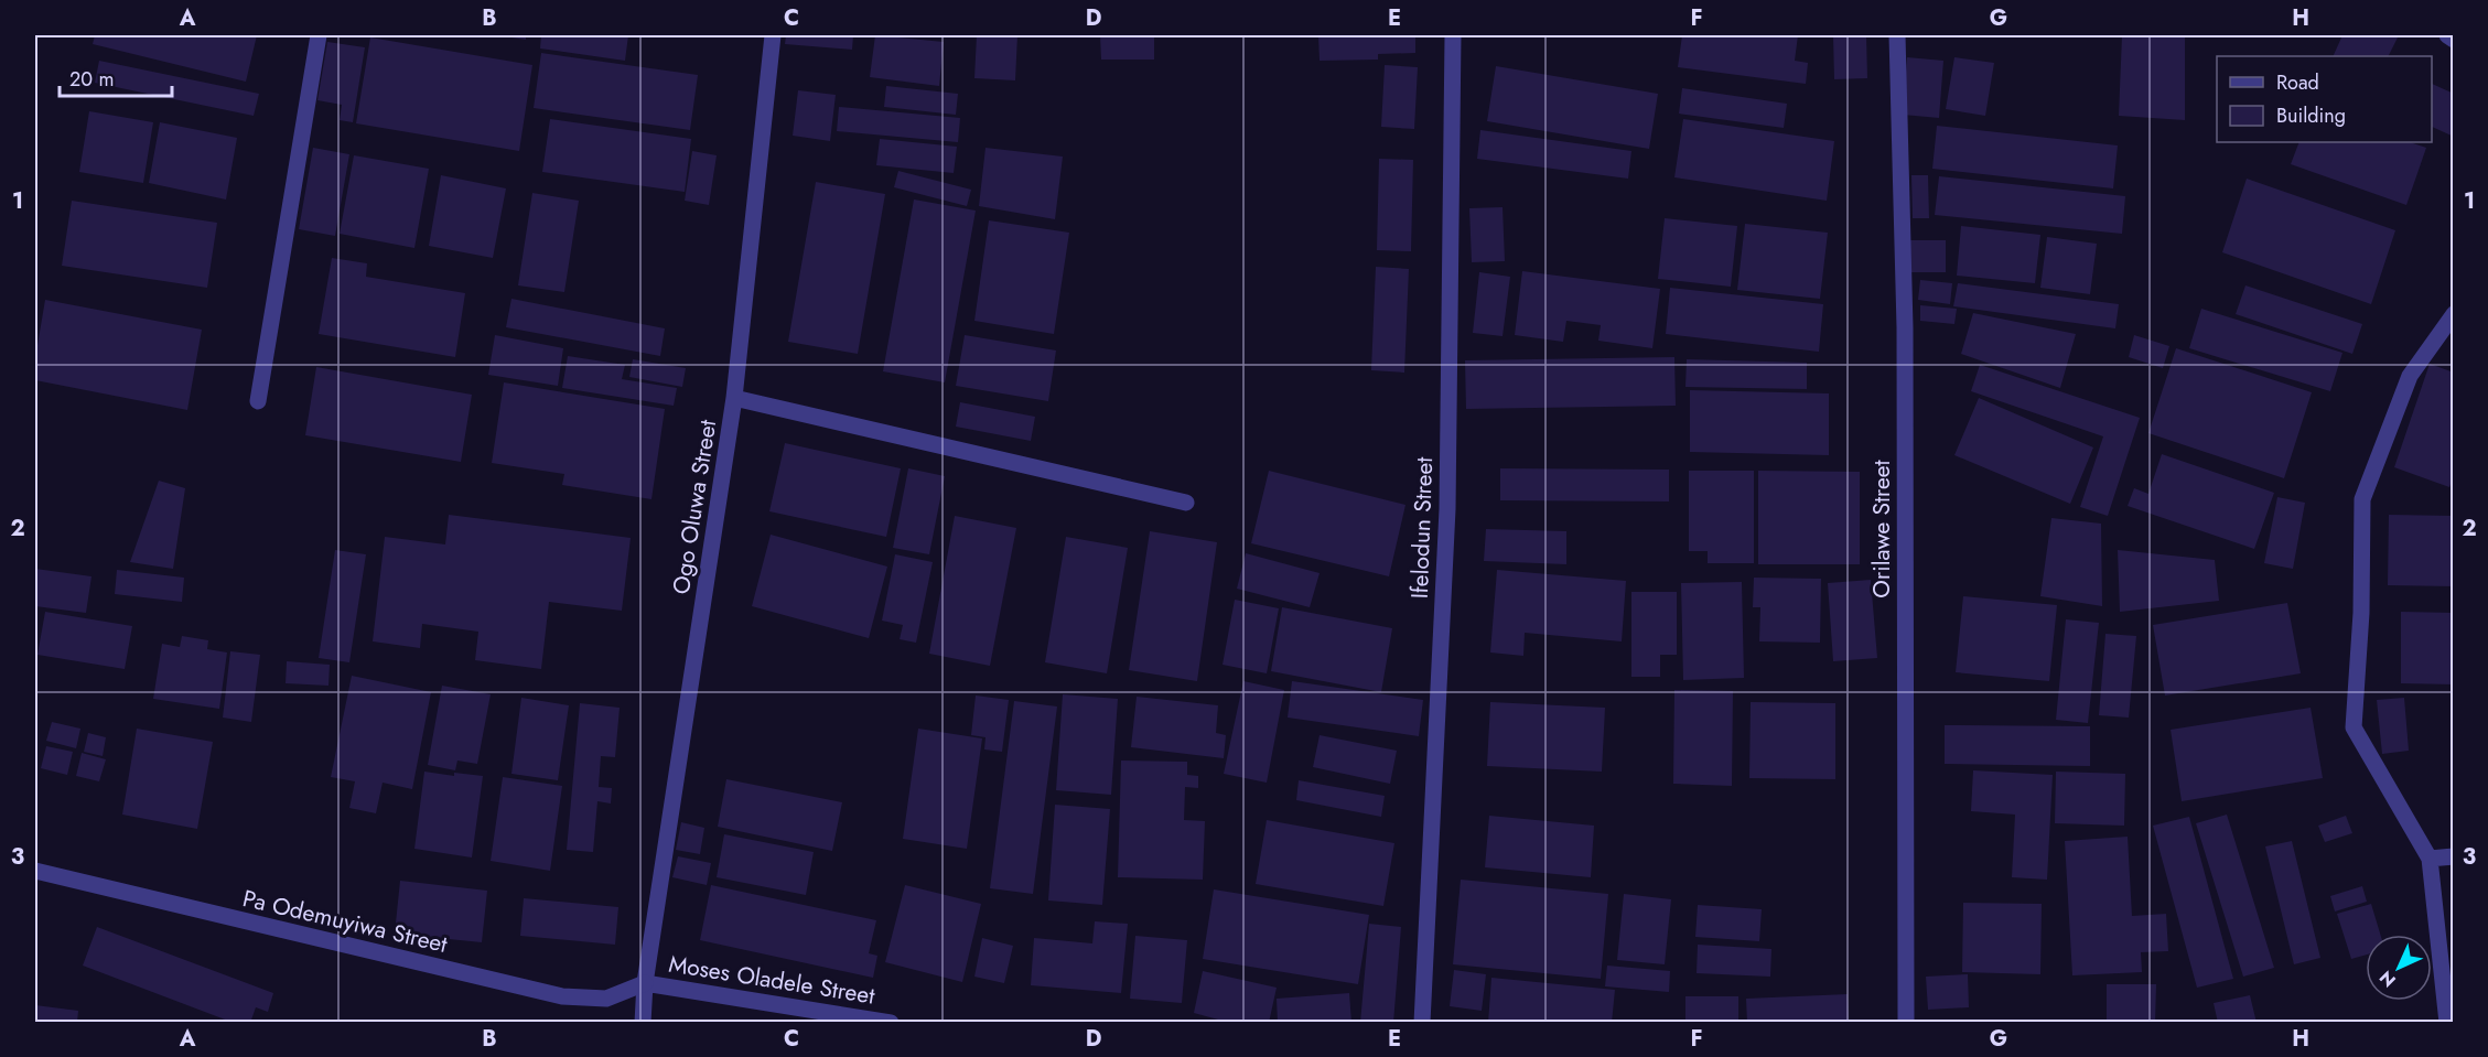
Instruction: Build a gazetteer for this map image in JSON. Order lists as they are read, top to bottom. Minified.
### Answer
{"streets":{"street":["Ogo Oluwa Street","Ifelodun Street","Orilawe Street","Pa Odemuyiwa Street","Moses Oladele Street"]},"crossings":[["Ogo Oluwa Street","Pa Odemuyiwa Street"],["Ogo Oluwa Street","Moses Oladele Street"],["Pa Odemuyiwa Street","Moses Oladele Street"]],"legend":["Road","Building"],"scale_bar":"20 m","north":"bottom left","grid":{"columns":["A","B","C","D","E","F","G","H"],"rows":["1","2","3"]}}
